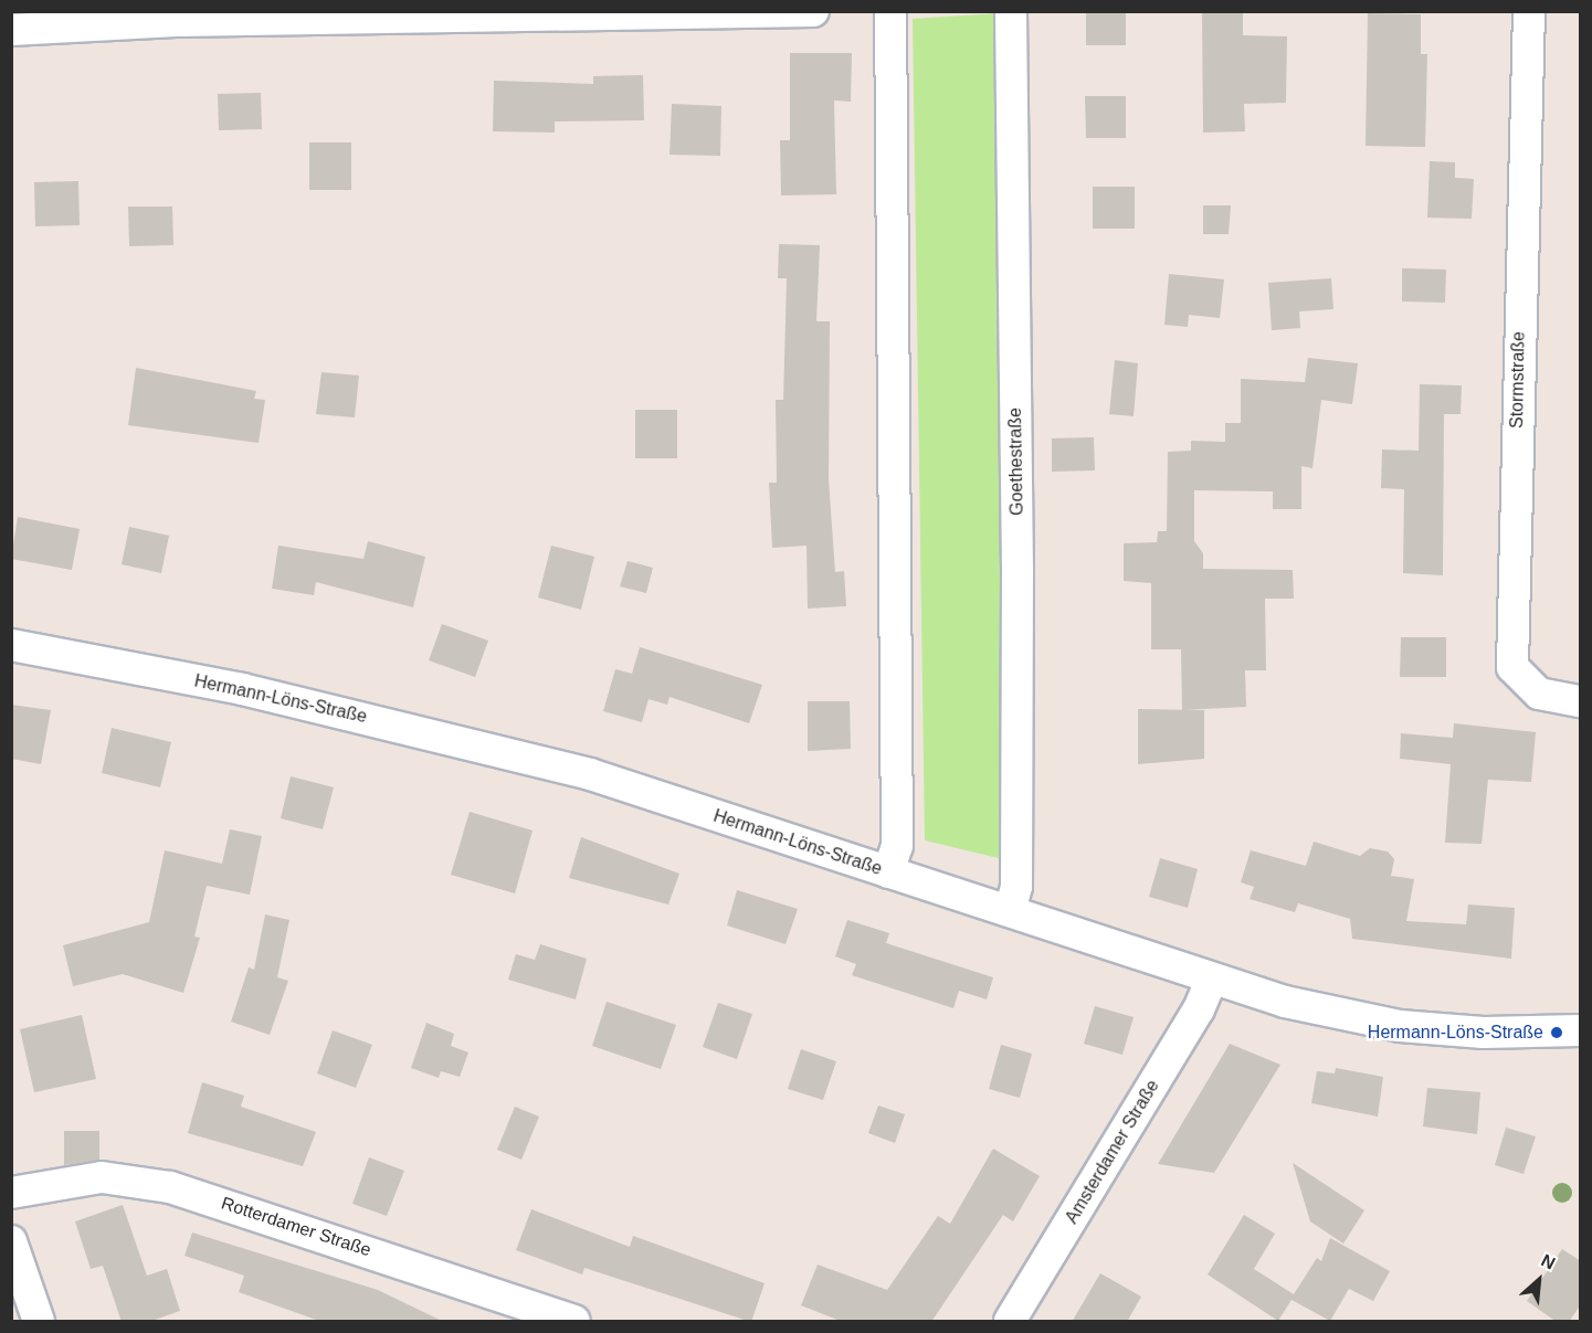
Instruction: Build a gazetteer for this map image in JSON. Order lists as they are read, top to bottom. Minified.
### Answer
{"streets":{"street":["Stormstraße","Goethestraße","Hermann-Löns-Straße","Amsterdamer Straße","Rotterdamer Straße"]},"crossings":[["Goethestraße","Hermann-Löns-Straße"],["Hermann-Löns-Straße","Amsterdamer Straße"]],"places":["Hermann-Löns-Straße"],"north":"top right"}
